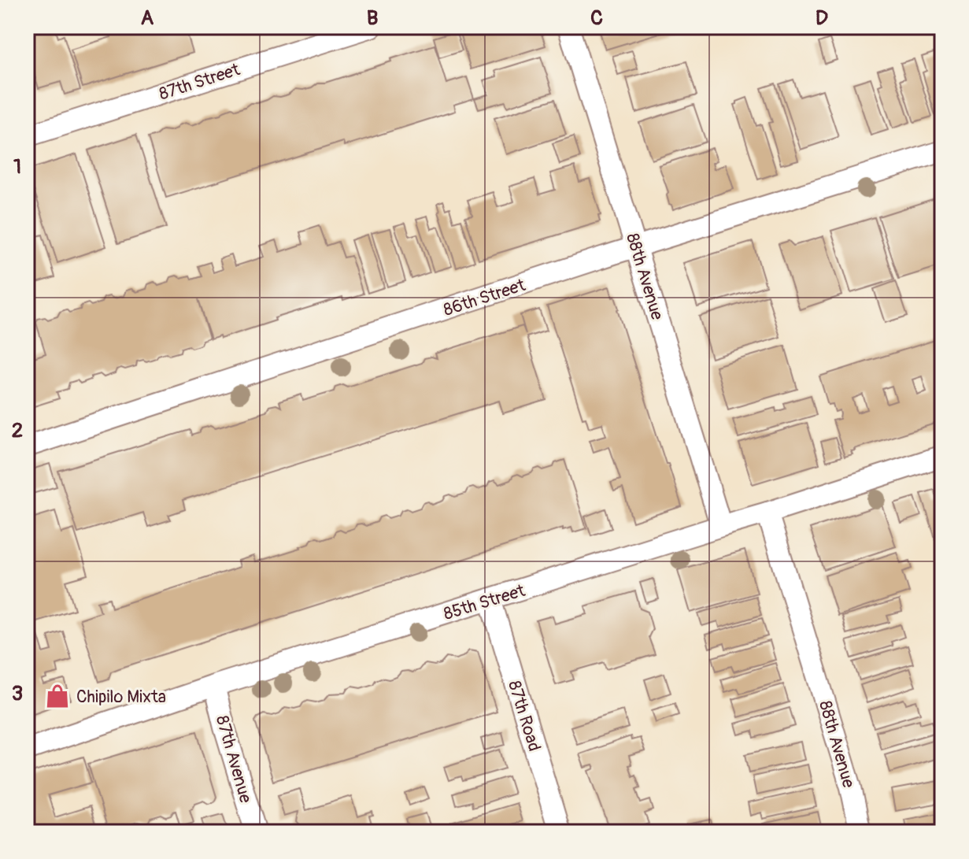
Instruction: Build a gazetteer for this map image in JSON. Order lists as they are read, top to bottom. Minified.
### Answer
{"streets":{"street":["87th Street","88th Avenue","86th Street","85th Street","87th Road","87th Avenue"]},"crossings":[["88th Avenue","86th Street"],["88th Avenue","85th Street"],["85th Street","87th Road"],["85th Street","87th Avenue"]],"places":{"shop":["Chipilo Mixta"]},"grid":{"columns":["A","B","C","D"],"rows":["1","2","3"]}}
